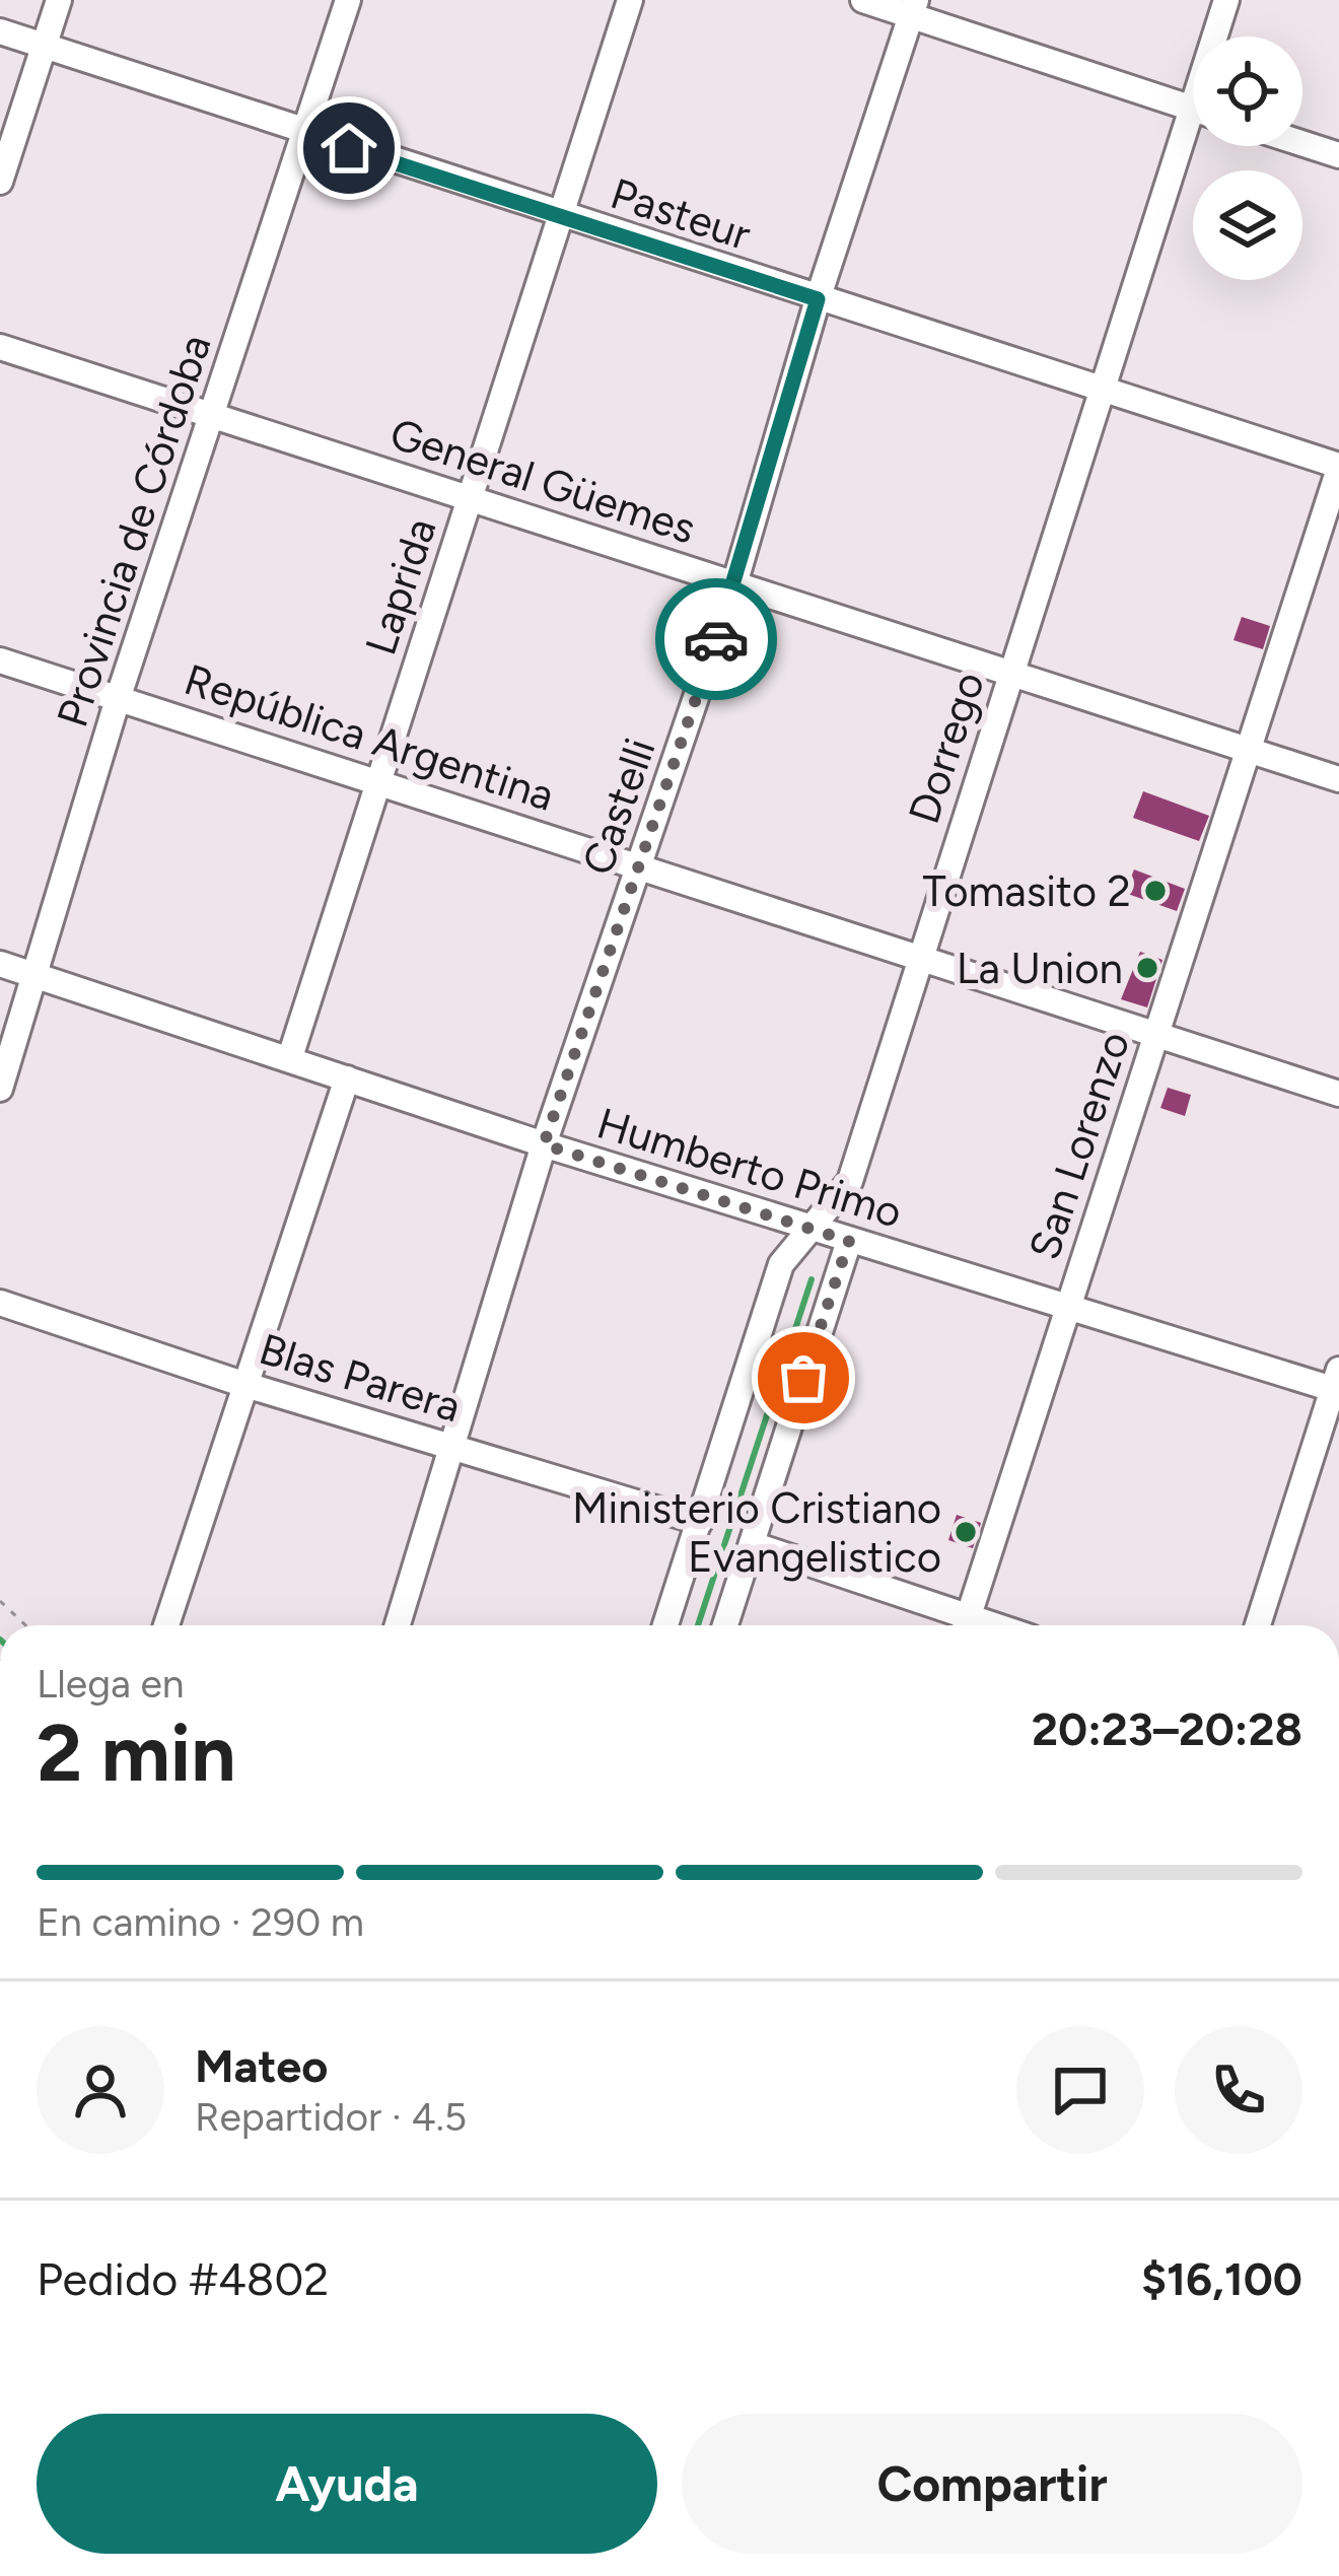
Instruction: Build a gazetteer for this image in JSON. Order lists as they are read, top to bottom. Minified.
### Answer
{"streets":{"street":["Pasteur","General Güemes","Provincia de Córdoba","Laprida","República Argentina","Dorrego","Castelli","San Lorenzo","Humberto Primo","Blas Parera"]},"crossings":[["Pasteur","Provincia de Córdoba"],["Pasteur","Laprida"],["Pasteur","Dorrego"],["Pasteur","Castelli"],["Pasteur","San Lorenzo"],["General Güemes","Provincia de Córdoba"],["General Güemes","Laprida"],["General Güemes","Dorrego"],["General Güemes","Castelli"],["General Güemes","San Lorenzo"],["Provincia de Córdoba","República Argentina"],["Provincia de Córdoba","Humberto Primo"],["Laprida","República Argentina"],["Laprida","Humberto Primo"],["República Argentina","Dorrego"],["República Argentina","Castelli"],["República Argentina","San Lorenzo"],["Dorrego","Humberto Primo"],["Dorrego","Blas Parera"],["Castelli","Humberto Primo"],["Castelli","Blas Parera"],["San Lorenzo","Humberto Primo"]],"places":["Tomasito 2","La Union","Ministerio Cristiano Evangelistico"],"page":{"heading":["2 min","Llega en","20:23–20:28"],"panel":["Mateo","Repartidor · 4.5","Pedido #4802","$16,100"],"bar":"En camino · 290 m","buttons":["Ayuda","Compartir"]}}
